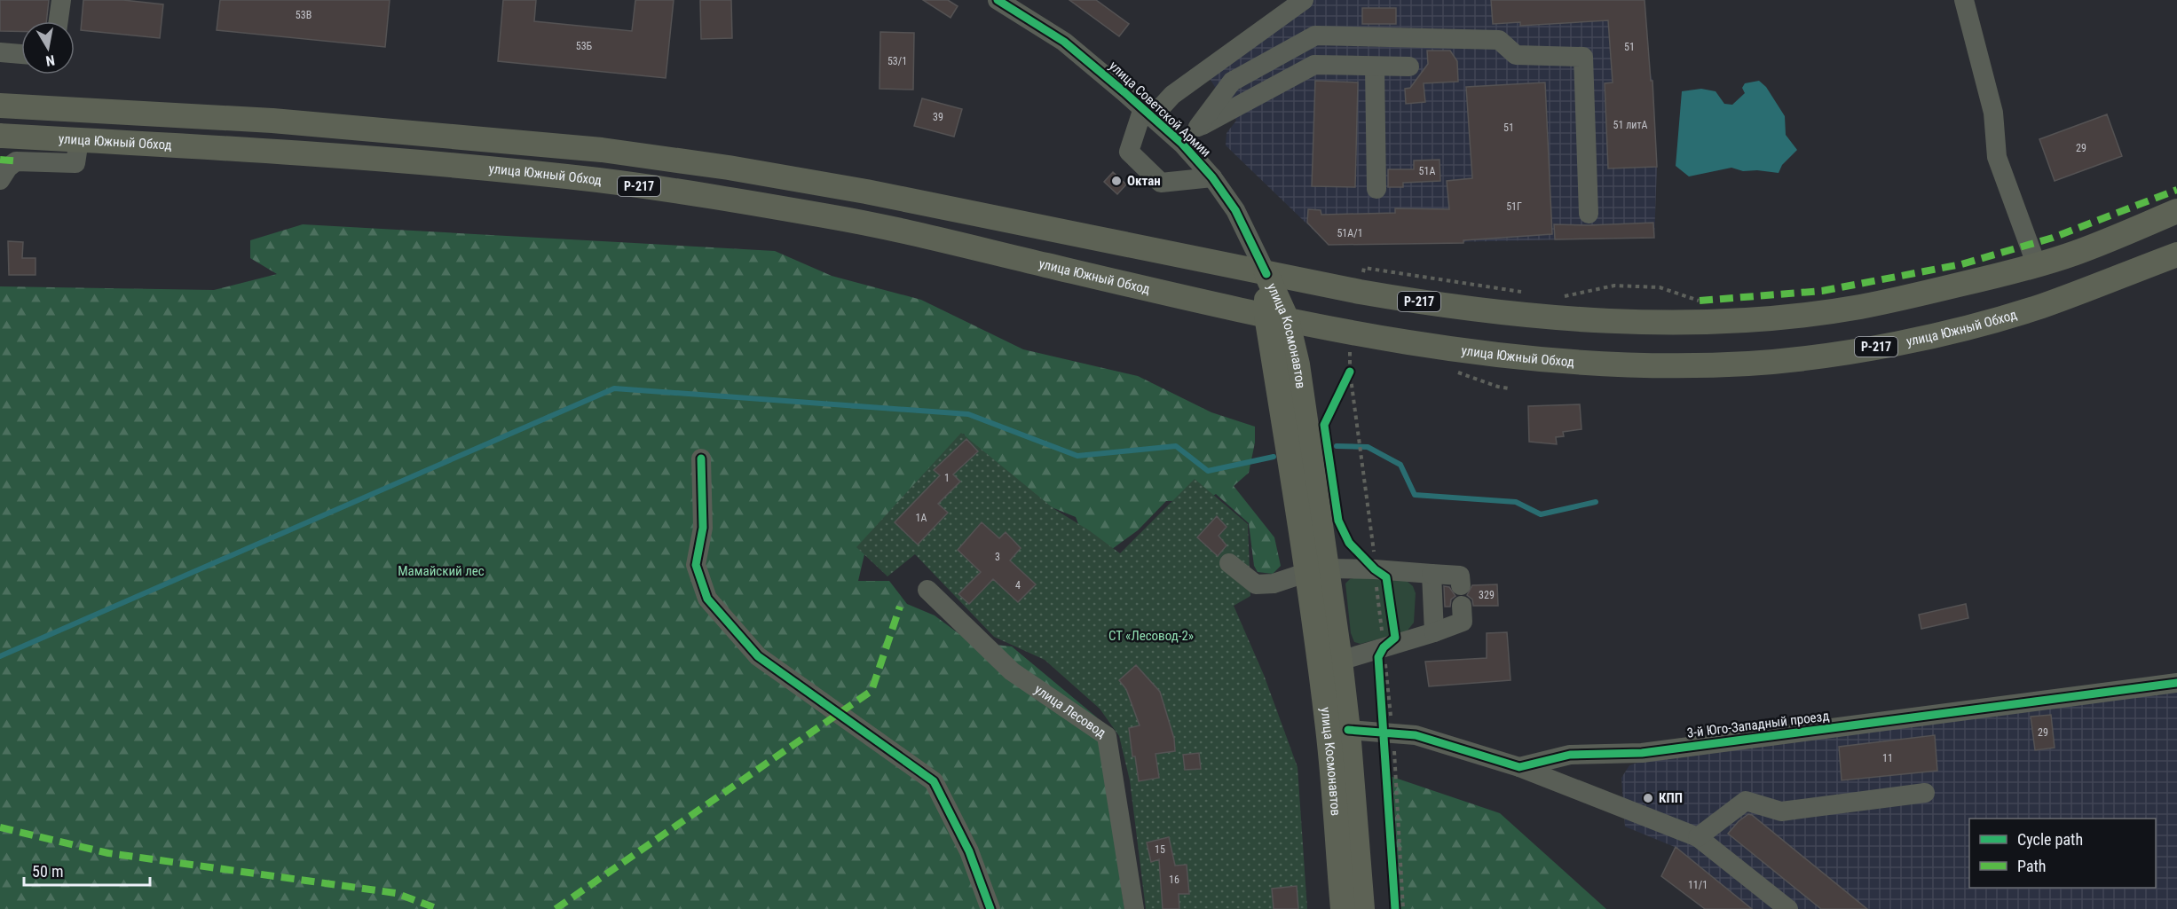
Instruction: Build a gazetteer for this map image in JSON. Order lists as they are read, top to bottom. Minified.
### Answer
{"streets":{"main road":["улица Южный Обход","Р-217","улица Космонавтов"],"street":["улица Советской Армии","улица Лесовод","3-й Юго-Западный проезд"]},"crossings":[["улица Советской Армии","Р-217"],["улица Советской Армии","улица Космонавтов"],["улица Южный Обход","улица Космонавтов"],["Р-217","улица Космонавтов"]],"parks":["Мамайский лес","СТ «Лесовод-2»"],"places":["Октан","КПП"],"house_numbers":["53В","53Б","51","53/1","39","51 литА","51","29","51А","51Г","51А/1","1","1А","3","4","329","29","11","15","16","11/1"],"legend":["Cycle path","Path"],"scale_bar":"50 m","north":"bottom"}
